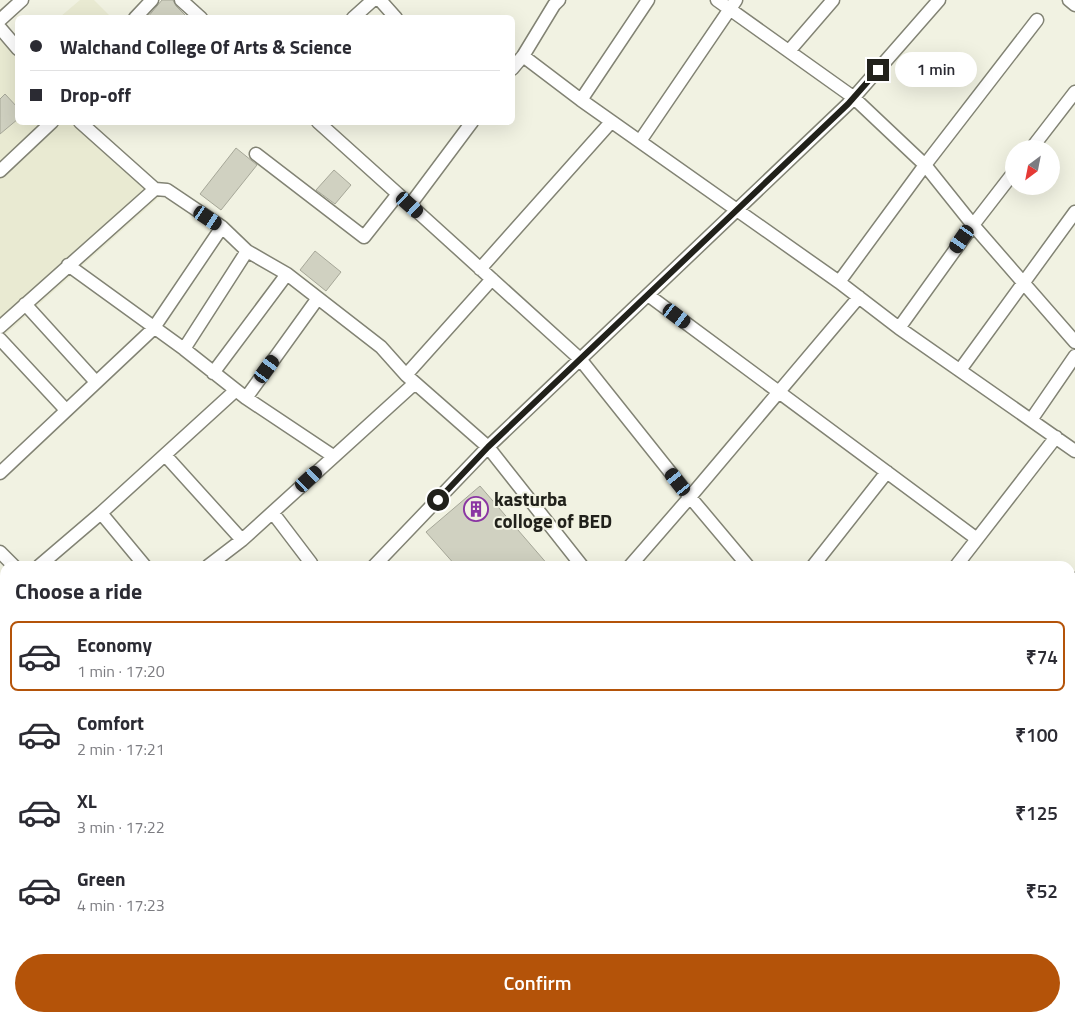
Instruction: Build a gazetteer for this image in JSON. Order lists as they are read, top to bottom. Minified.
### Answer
{"places":{"building":["kasturba colloge of BED"]},"north":"bottom left","page":{"banner":["Walchand College Of Arts & Science","Drop-off"],"bubble":"1 min","heading":"Choose a ride","list":[{"name":"Economy","note":"1 min · 17:20","value":"₹74"},{"name":"Comfort","note":"2 min · 17:21","value":"₹100"},{"name":"XL","note":"3 min · 17:22","value":"₹125"},{"name":"Green","note":"4 min · 17:23","value":"₹52"}],"buttons":"Confirm"}}
